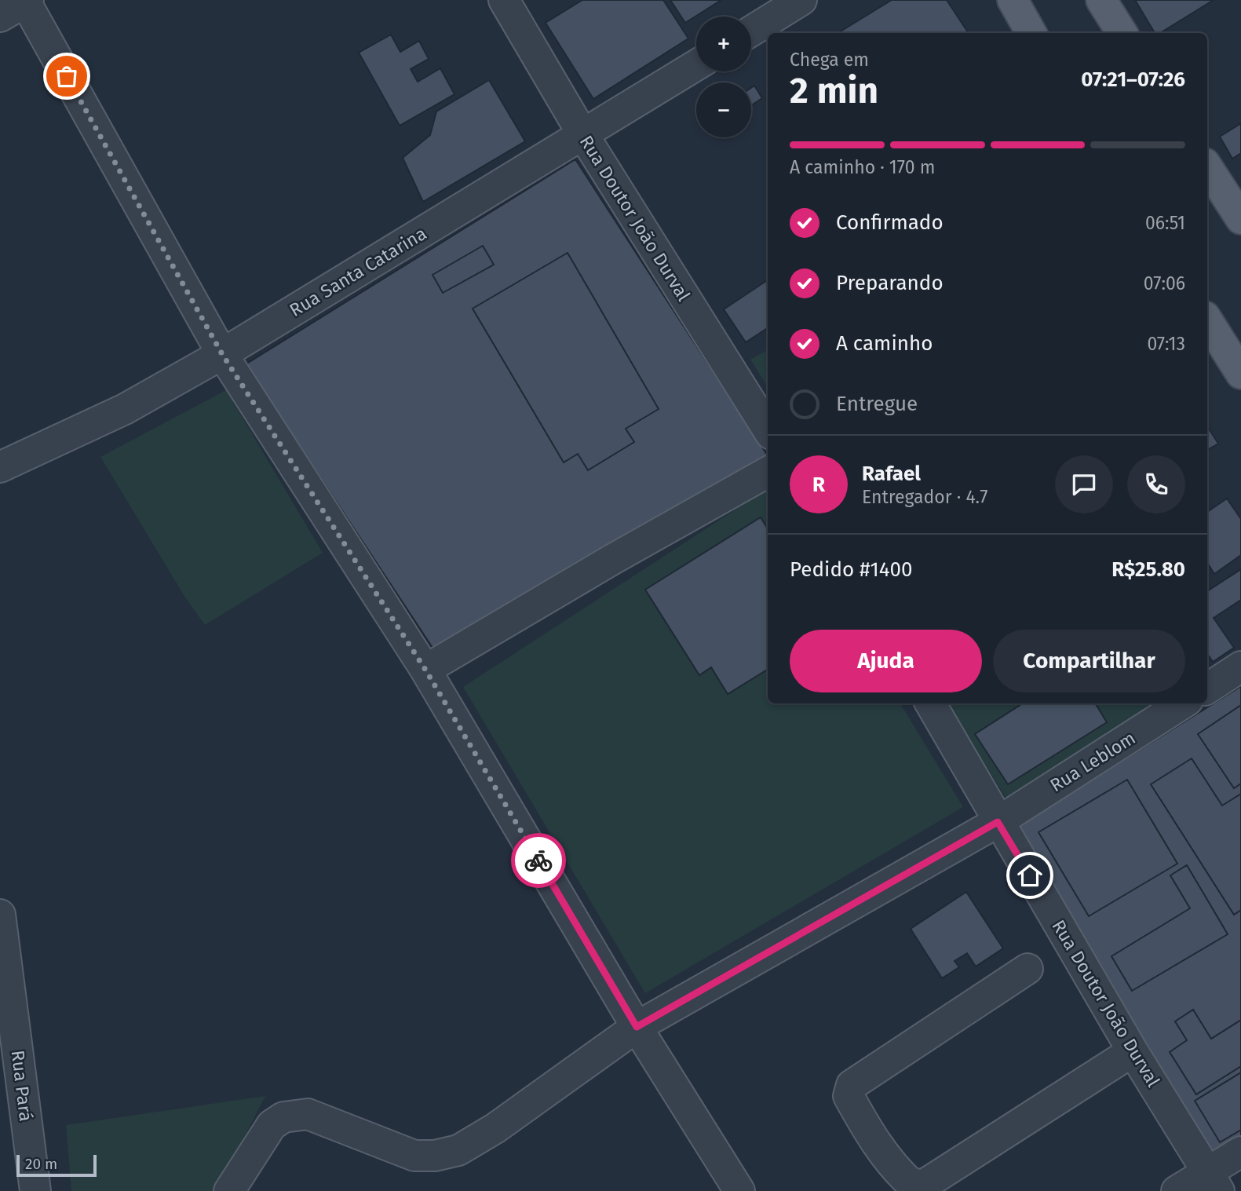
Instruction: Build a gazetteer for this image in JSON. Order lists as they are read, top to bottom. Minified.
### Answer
{"streets":{"street":["Rua Doutor João Durval","Rua Santa Catarina","Rua Leblom","Rua Pará"]},"crossings":[["Rua Doutor João Durval","Rua Santa Catarina"],["Rua Doutor João Durval","Rua Leblom"]],"scale_bar":"20 m","page":{"map_buttons":["+","−"],"heading":["2 min","Chega em","07:21–07:26"],"panel":["Rafael","Entregador · 4.7","Pedido #1400","R$25.80"],"bar":"A caminho · 170 m","list":[["Confirmado","06:51"],["Preparando","07:06"],["A caminho","07:13"],"Entregue"],"round":"R","buttons":["Ajuda","Compartilhar"],"scale":"20 m"}}
